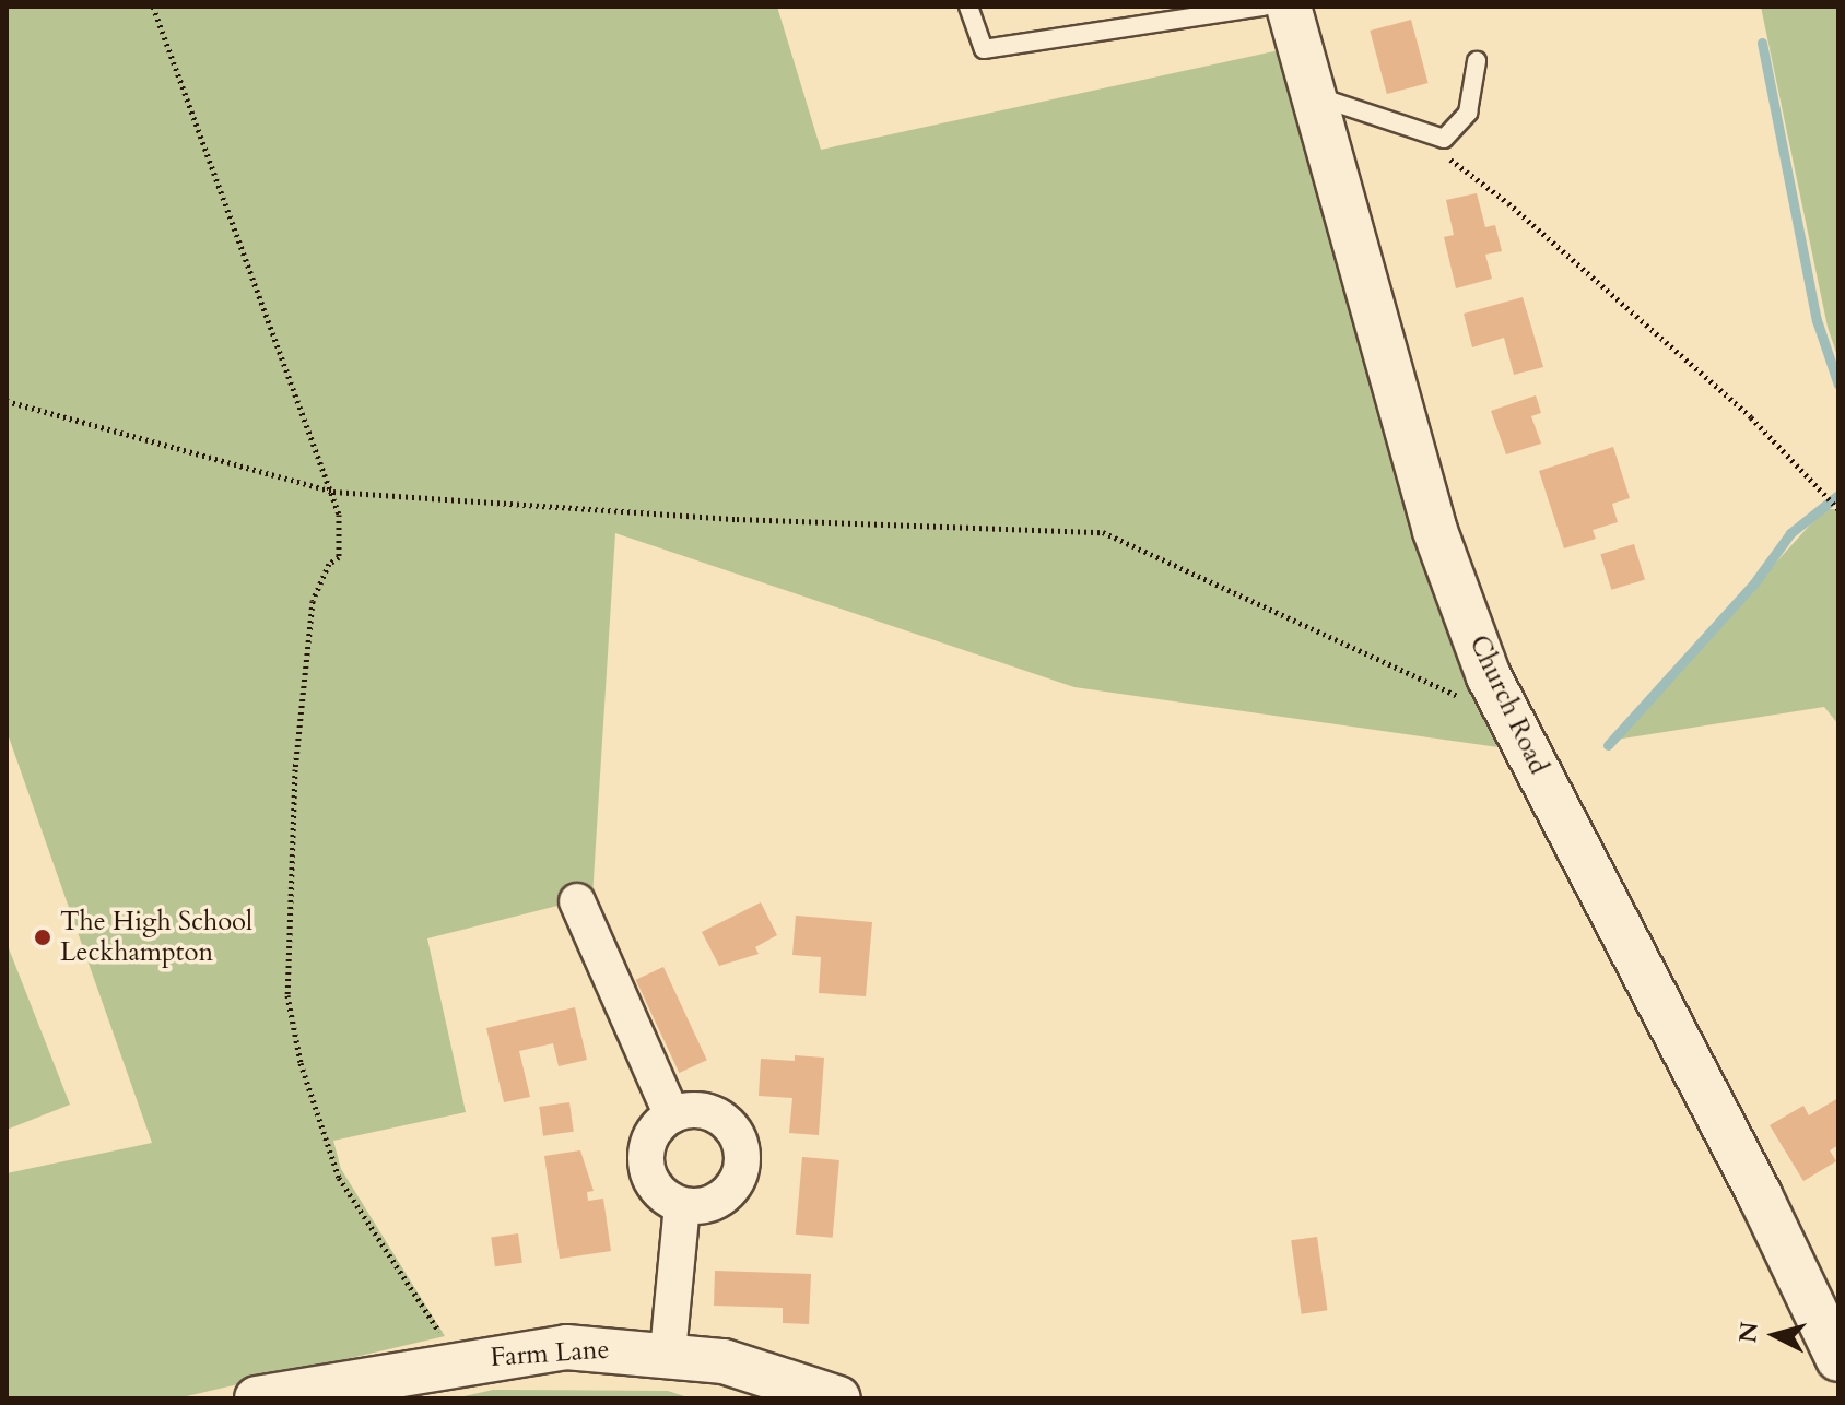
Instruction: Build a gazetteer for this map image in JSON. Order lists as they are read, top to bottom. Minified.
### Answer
{"streets":{"street":["Church Road","Farm Lane"]},"places":["The High School Leckhampton"],"north":"left"}
